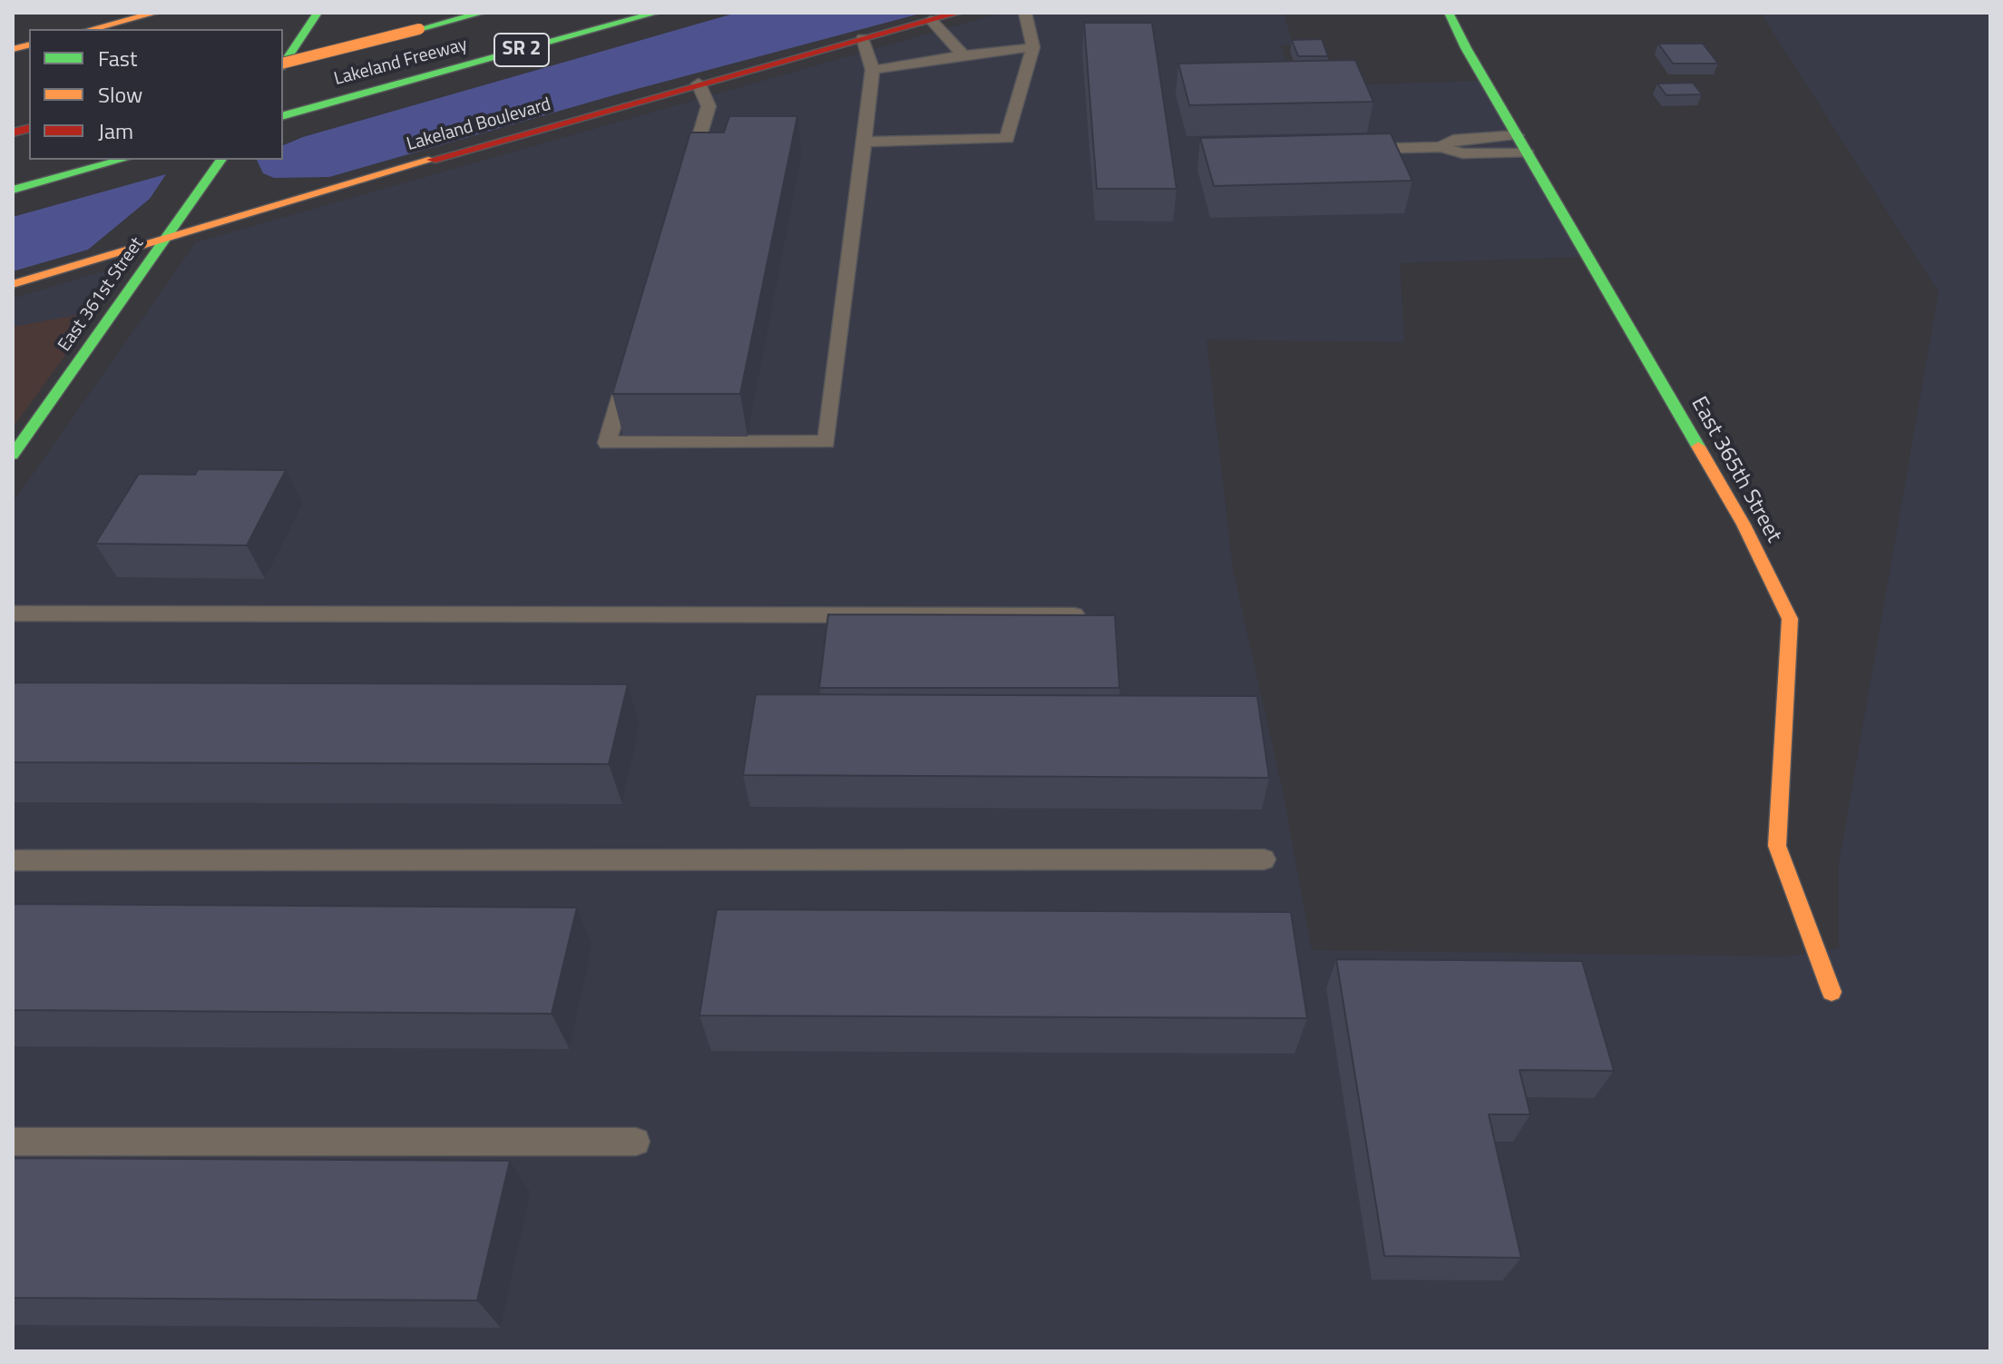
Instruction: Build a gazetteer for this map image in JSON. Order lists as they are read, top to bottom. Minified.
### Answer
{"streets":{"main road":["SR 2","Lakeland Freeway","Lakeland Boulevard","East 361st Street","East 365th Street"]},"crossings":[["Lakeland Boulevard","East 361st Street"]],"legend":["Fast","Slow","Jam"]}
